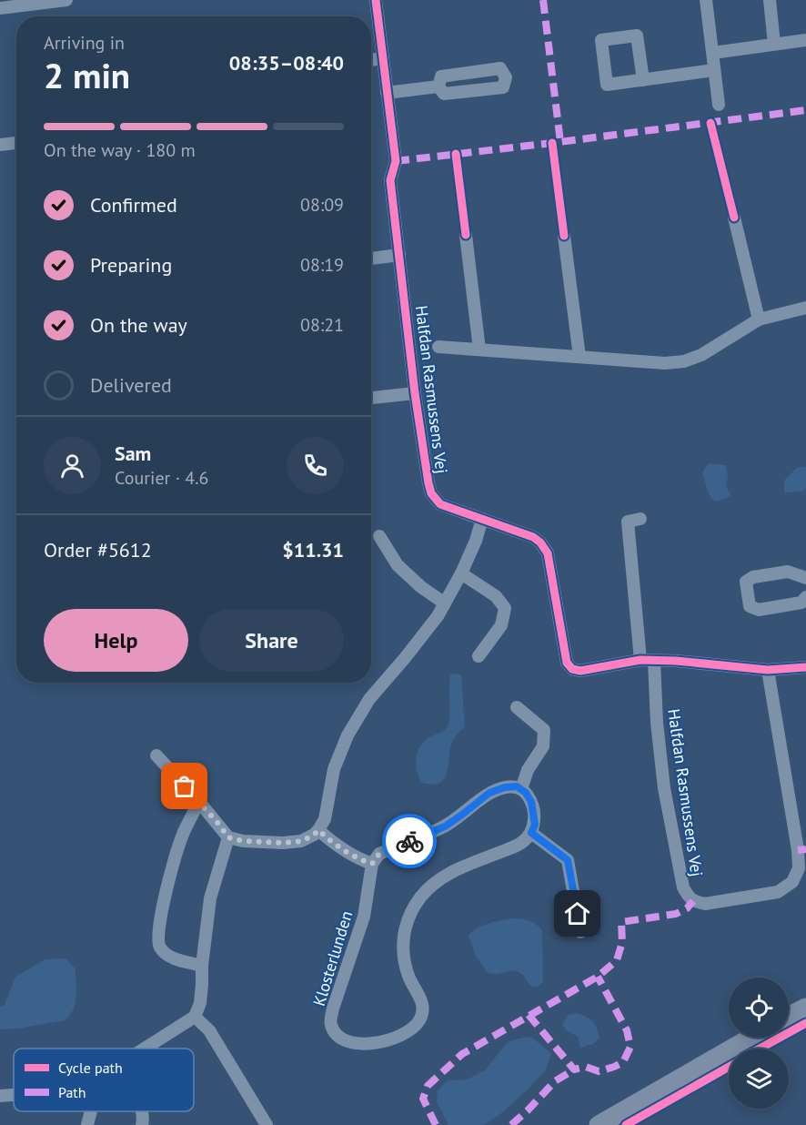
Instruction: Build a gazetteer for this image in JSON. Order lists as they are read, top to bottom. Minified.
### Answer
{"streets":{"street":["Halfdan Rasmussens Vej","Klosterlunden"]},"legend":["Cycle path","Path"],"page":{"heading":["2 min","Arriving in","08:35–08:40"],"panel":["Sam","Courier · 4.6","Order #5612","$11.31"],"bar":"On the way · 180 m","list":[["Confirmed","08:09"],["Preparing","08:19"],["On the way","08:21"],"Delivered"],"buttons":["Help","Share"]}}
